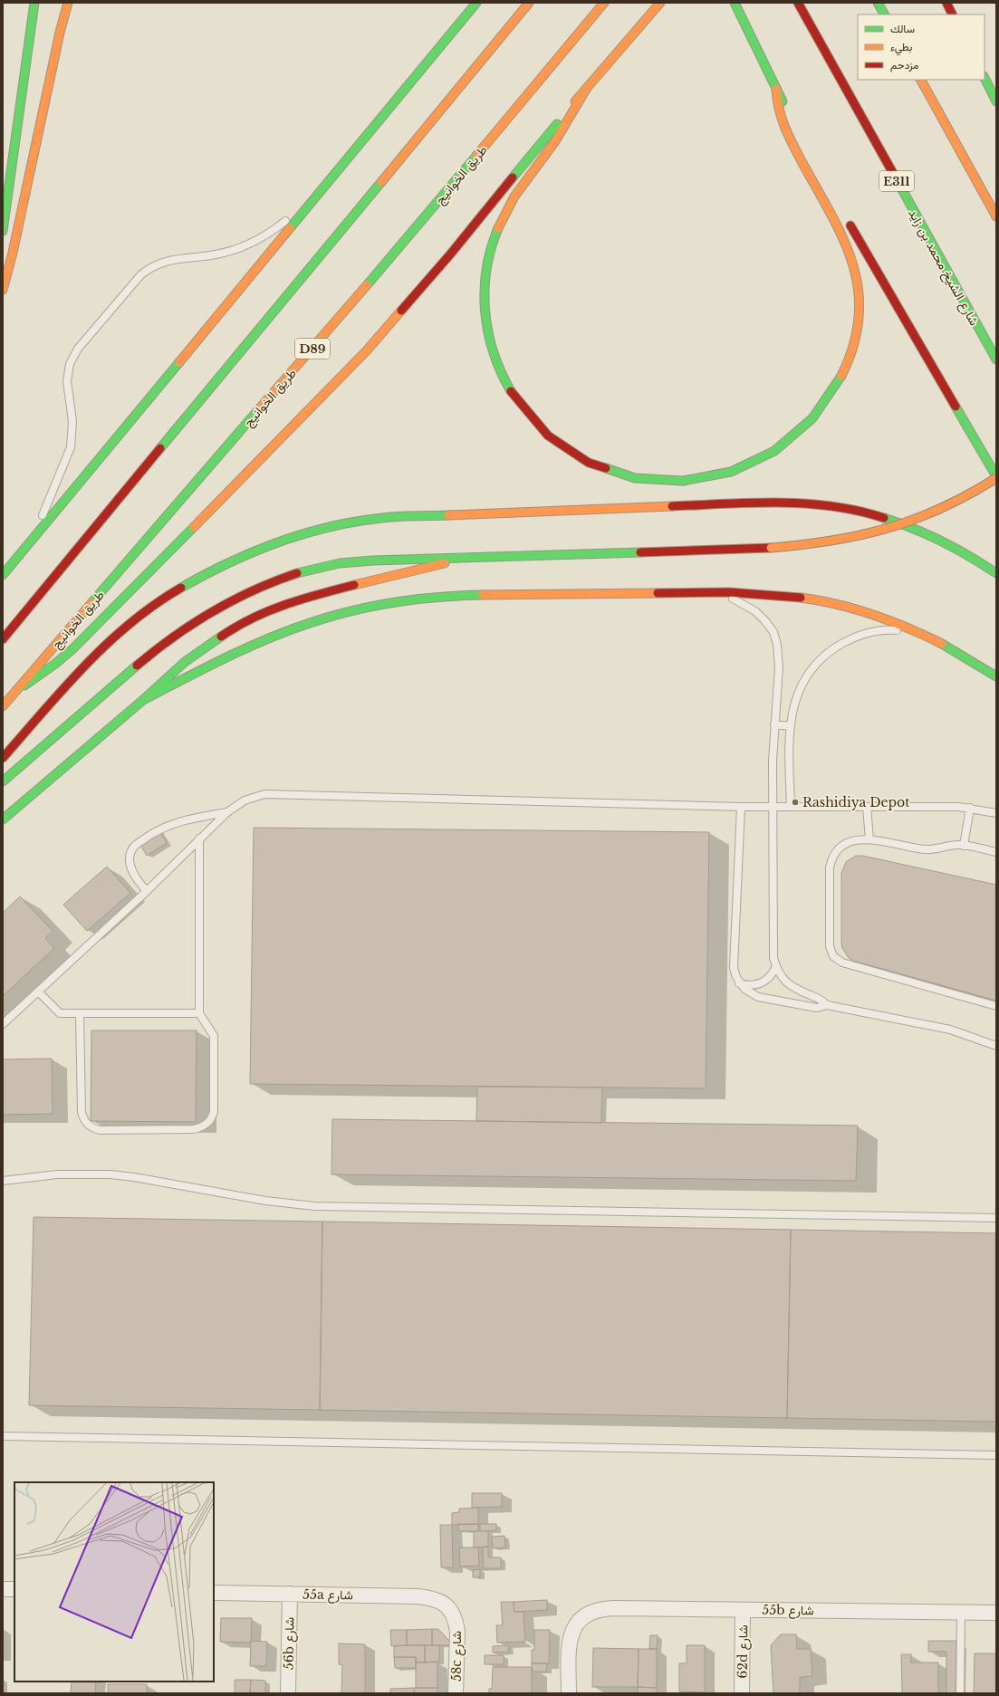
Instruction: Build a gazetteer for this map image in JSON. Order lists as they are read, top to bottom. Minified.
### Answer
{"streets":{"main road":["طريق الخوانيج","E311","شارع الشيخ محمد بن زايد","D89"],"street":["55a شارع","55b شارع","56b شارع","62d شارع","58c شارع"]},"crossings":[["55a شارع","56b شارع"],["55a شارع","58c شارع"],["55b شارع","62d شارع"]],"places":["Rashidiya Depot"],"legend":["سالك","بطيء","مزدحم"]}
